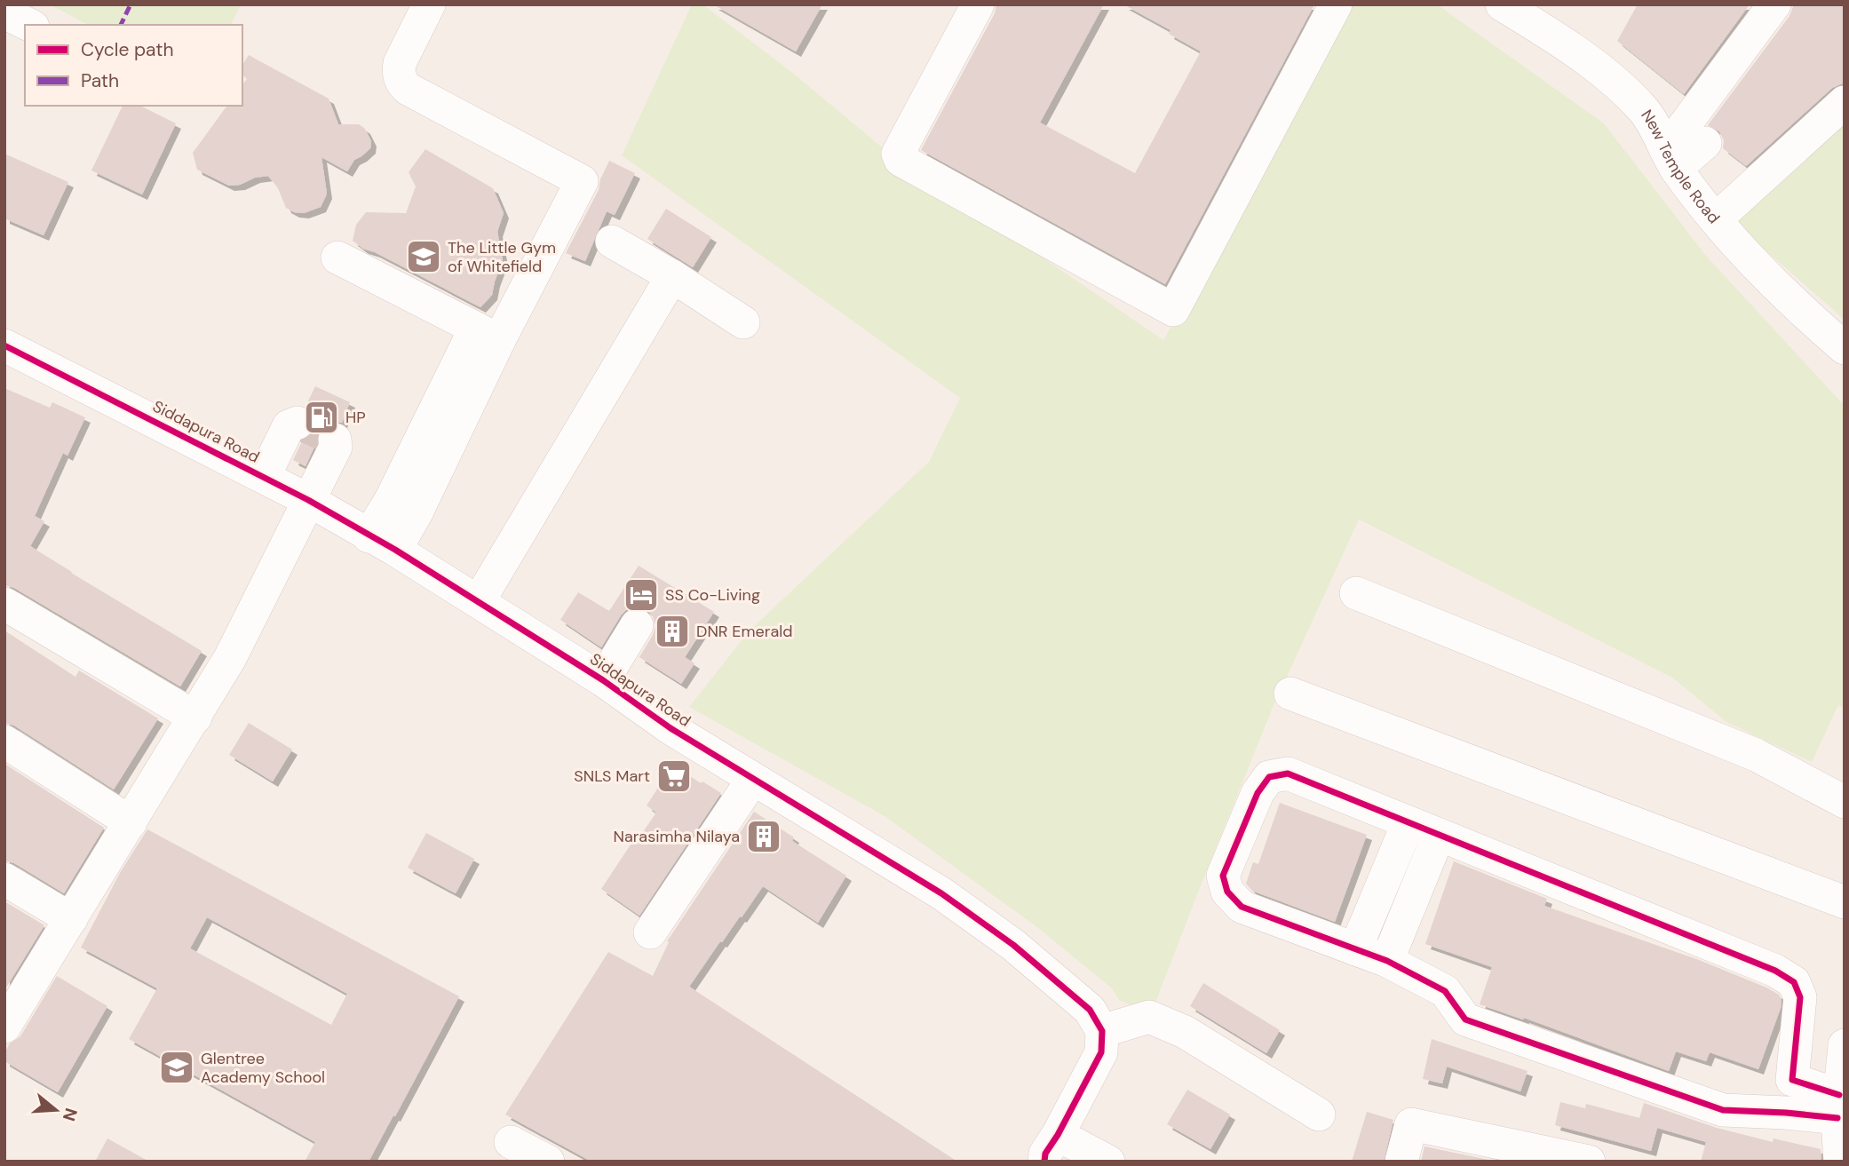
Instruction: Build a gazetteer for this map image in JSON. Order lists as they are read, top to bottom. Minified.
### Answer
{"streets":{"street":["New Temple Road","Siddapura Road"]},"places":{"school or university":["The Little Gym of Whitefield","Glentree Academy School"],"fuel station":["HP"],"hotel":["SS Co-Living"],"building":["DNR Emerald","Narasimha Nilaya"],"supermarket":["SNLS Mart"]},"legend":["Cycle path","Path"],"north":"right"}
